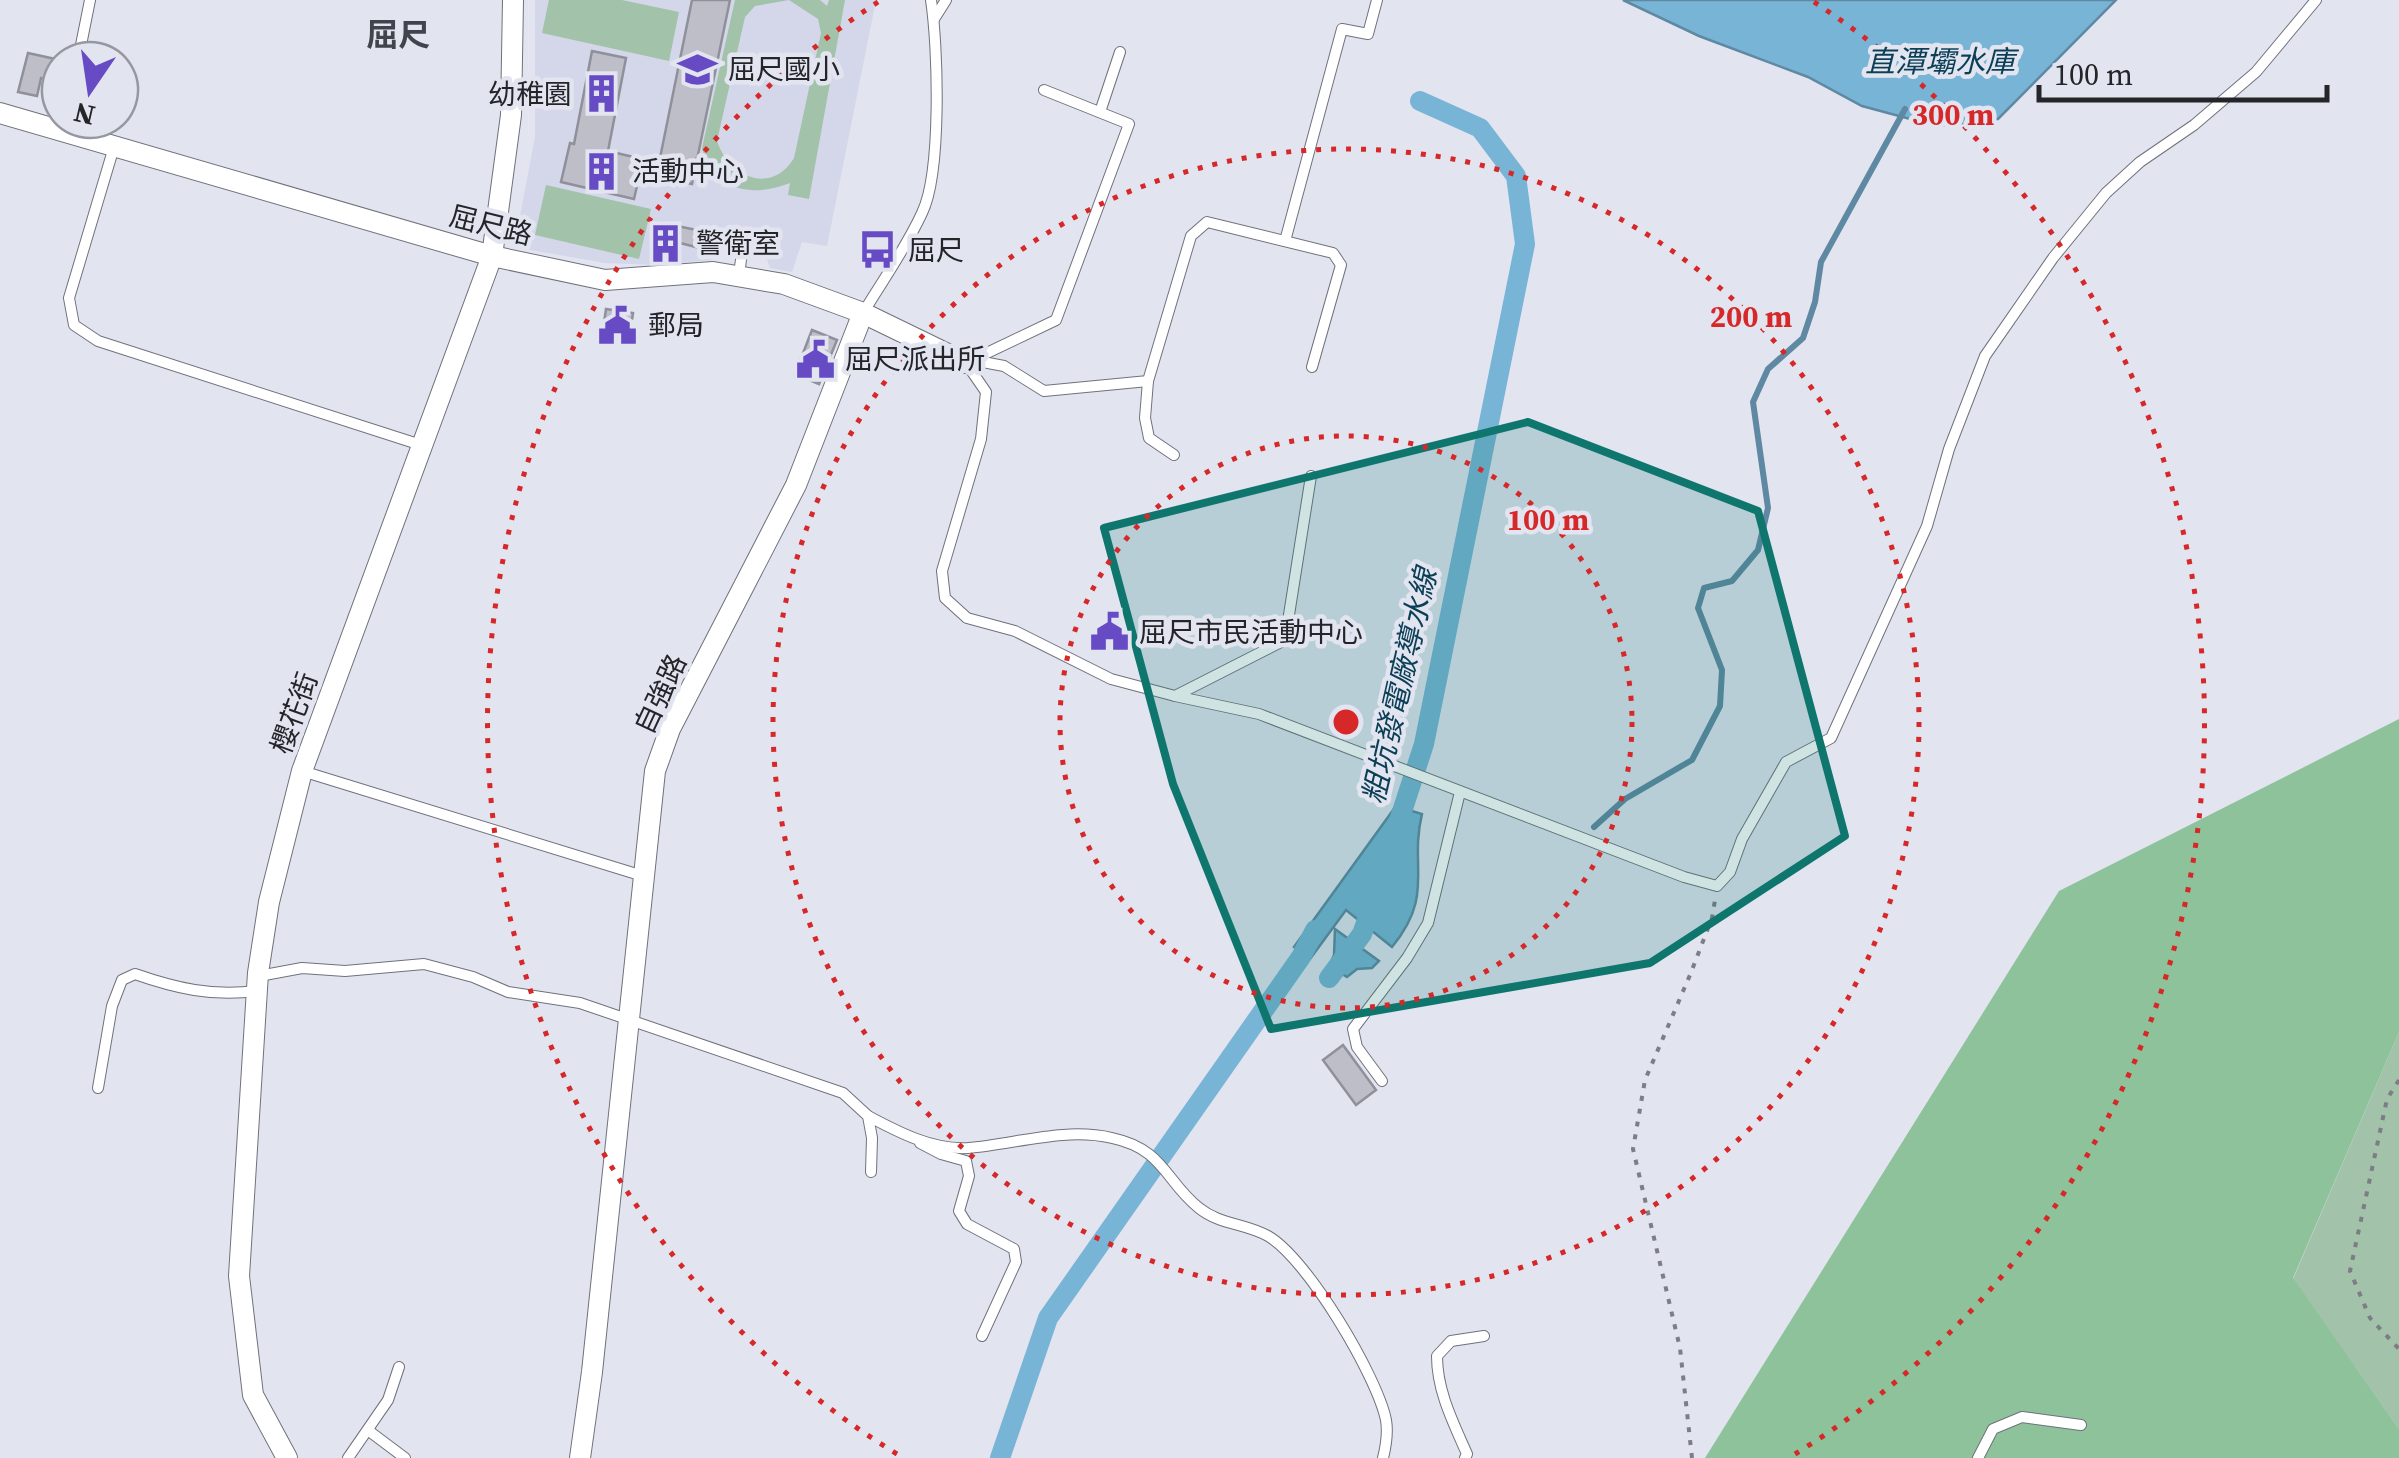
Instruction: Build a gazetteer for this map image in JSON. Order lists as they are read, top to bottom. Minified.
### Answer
{"streets":{"street":["屈尺路","自強路","櫻花街"]},"crossings":[["屈尺路","自強路"],["屈尺路","櫻花街"]],"districts":["屈尺"],"water":["直潭壩水庫","粗坑發電廠導水線"],"places":{"school or university":["屈尺國小"],"building":["幼稚園","活動中心","警衛室"],"bus stop":["屈尺"],"public building":["郵局","屈尺派出所","屈尺市民活動中心"]},"scale_bar":"100 m","north":"bottom","rings":["300 m","200 m","100 m"]}
